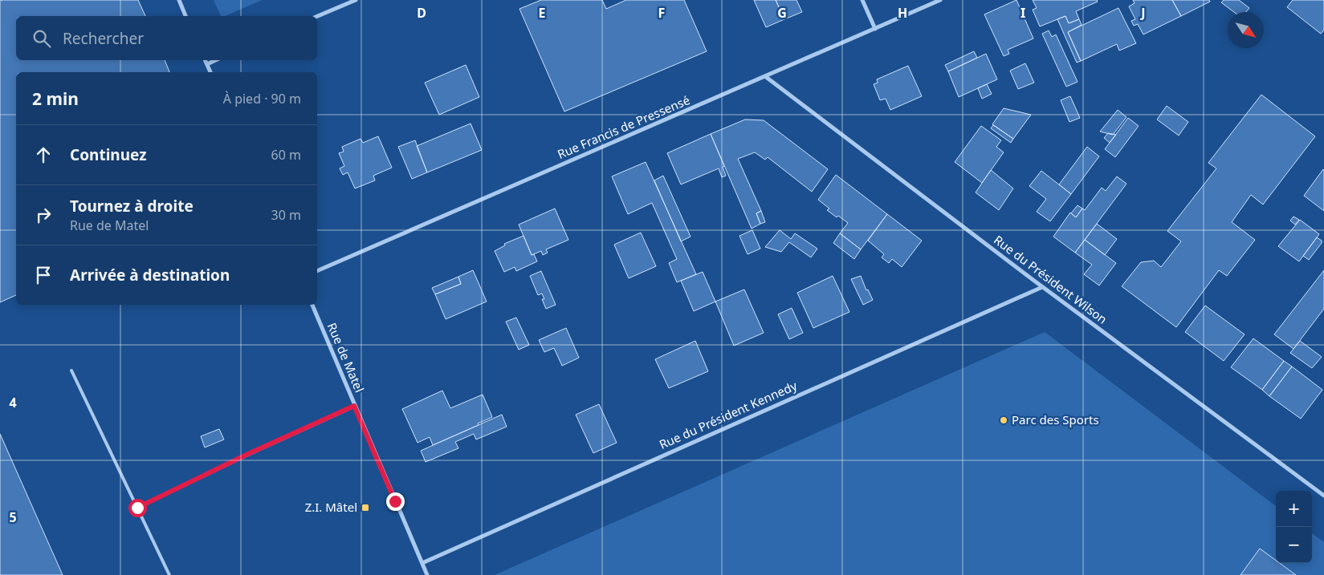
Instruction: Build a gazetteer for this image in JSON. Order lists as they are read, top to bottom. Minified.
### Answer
{"streets":{"street":["Rue Francis de Pressensé","Rue du Président Wilson","Rue de Matel","Rue du Président Kennedy"]},"crossings":[["Rue Francis de Pressensé","Rue du Président Wilson"],["Rue du Président Wilson","Rue du Président Kennedy"],["Rue de Matel","Rue du Président Kennedy"]],"places":{"other":["Parc des Sports"],"transit":["Z.I. Mâtel"]},"north":"bottom right","page":{"search":"Rechercher","heading":["2 min","À pied · 90 m"],"list":[["Continuez","60 m"],["Tournez à droite","Rue de Matel","30 m"],"Arrivée à destination"],"map_buttons":["+","−"]},"grid":{"columns":["D","E","F","G","H","I","J"],"rows":["4","5"]}}
